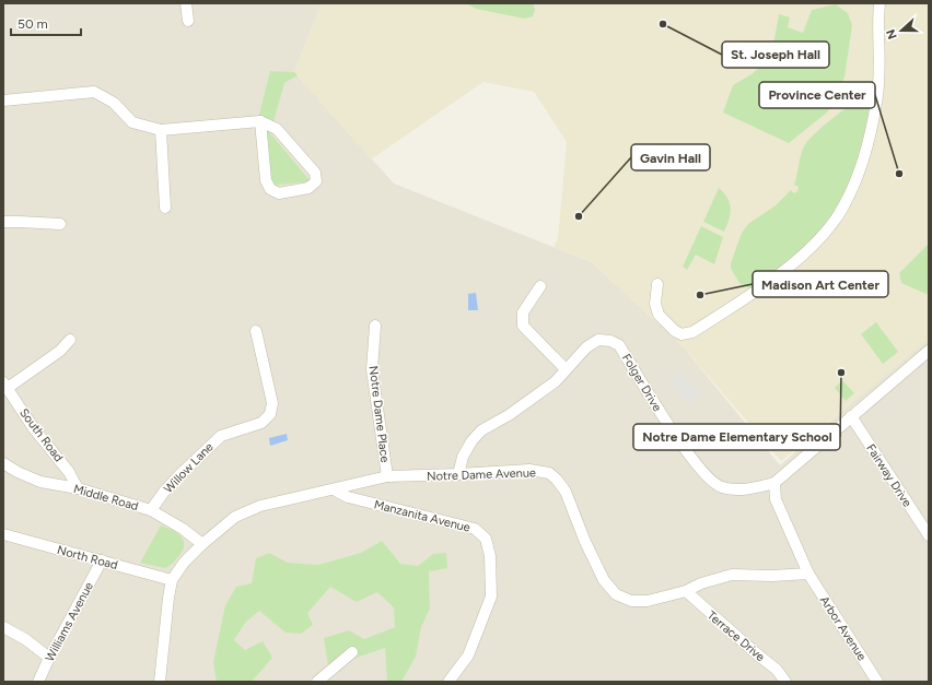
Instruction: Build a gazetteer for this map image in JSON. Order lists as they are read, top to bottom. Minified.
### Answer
{"streets":{"street":["Folger Drive","Notre Dame Place","South Road","Willow Lane","Notre Dame Avenue","Fairway Drive","Middle Road","Manzanita Avenue","North Road","Williams Avenue","Arbor Avenue","Terrace Drive"]},"crossings":[["Folger Drive","Notre Dame Avenue"],["Notre Dame Place","Notre Dame Avenue"],["South Road","Middle Road"],["Willow Lane","Middle Road"],["Notre Dame Avenue","Middle Road"],["Notre Dame Avenue","Manzanita Avenue"],["Notre Dame Avenue","North Road"],["Notre Dame Avenue","Arbor Avenue"],["Notre Dame Avenue","Terrace Drive"],["North Road","Williams Avenue"]],"places":["St. Joseph Hall","Province Center","Gavin Hall","Madison Art Center","Notre Dame Elementary School"],"scale_bar":"50 m","north":"left"}
